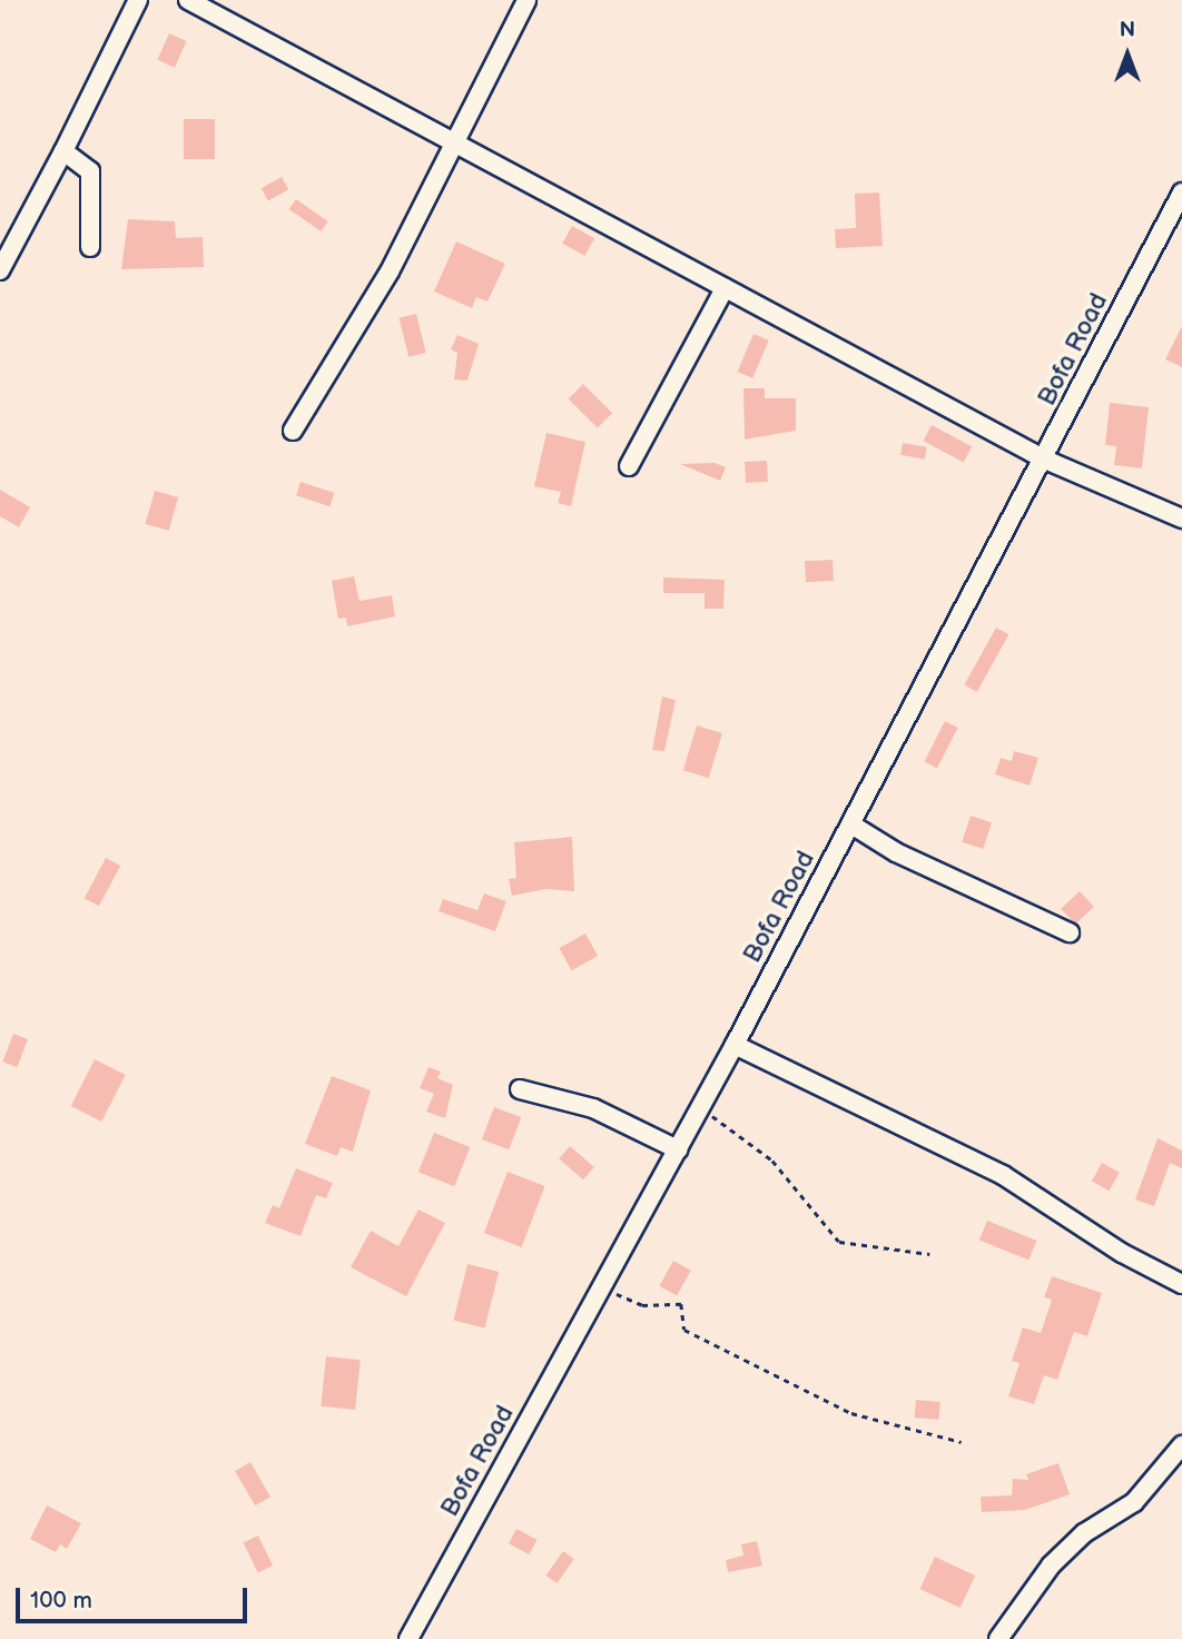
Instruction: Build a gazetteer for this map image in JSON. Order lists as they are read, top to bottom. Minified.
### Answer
{"streets":{"street":["Bofa Road"]},"scale_bar":"100 m","north":"top"}
